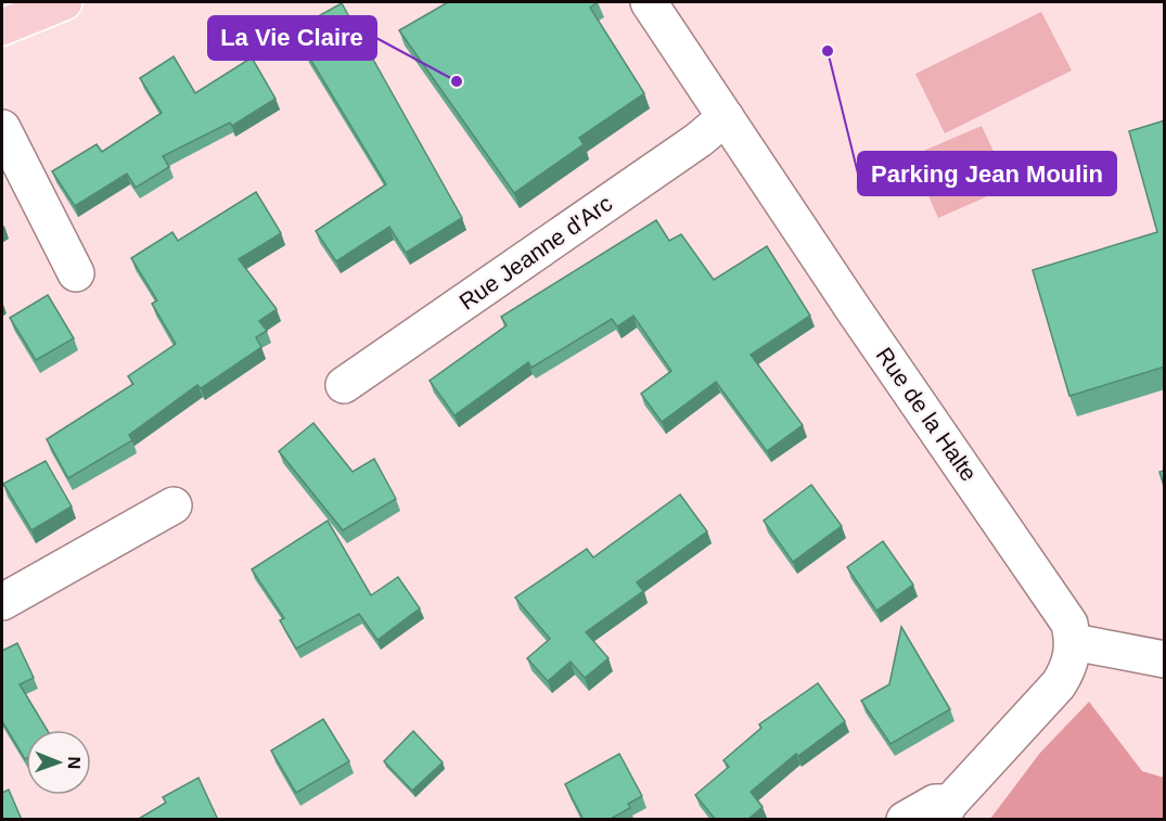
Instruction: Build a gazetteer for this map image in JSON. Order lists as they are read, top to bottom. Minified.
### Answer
{"streets":{"street":["Rue Jeanne d'Arc","Rue de la Halte"]},"crossings":[["Rue Jeanne d'Arc","Rue de la Halte"]],"places":["Parking Jean Moulin","La Vie Claire"],"north":"right"}
